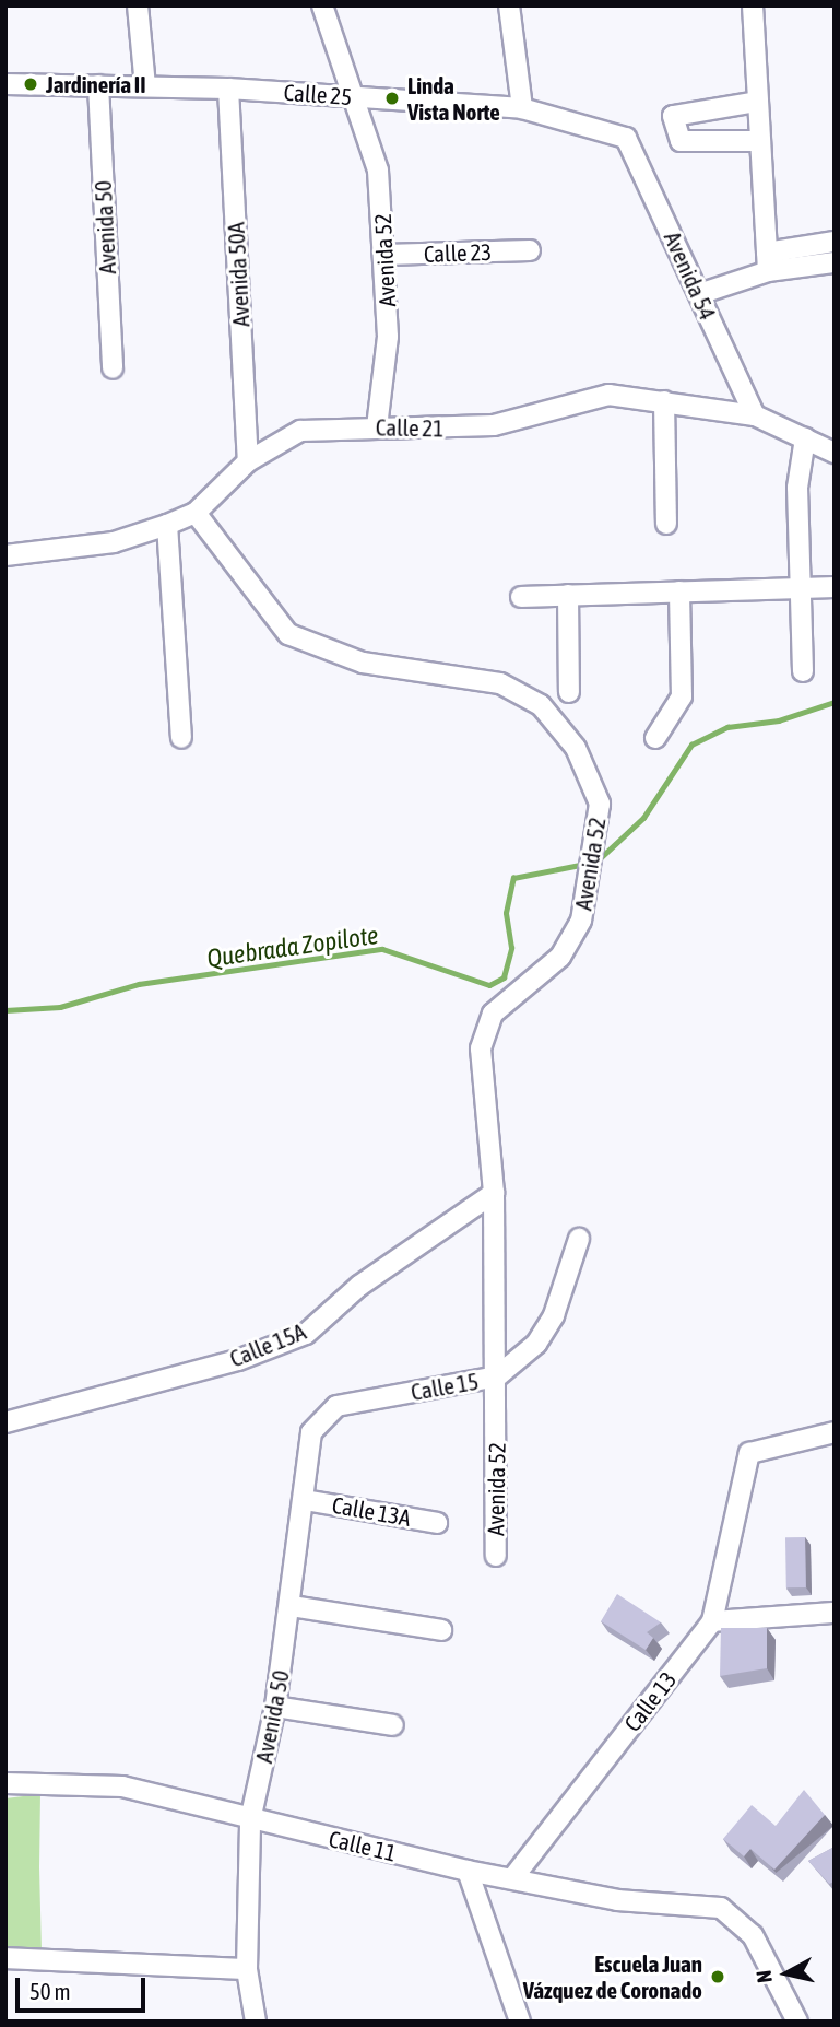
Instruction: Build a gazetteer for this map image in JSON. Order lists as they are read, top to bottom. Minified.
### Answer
{"streets":{"street":["Calle 25","Avenida 50","Calle 23","Avenida 52","Avenida 50A","Avenida 54","Calle 21","Calle 15A","Calle 15","Calle 13A","Calle 13","Calle 11"]},"crossings":[["Calle 25","Avenida 50"],["Calle 25","Avenida 52"],["Calle 25","Avenida 50A"],["Calle 25","Avenida 54"],["Avenida 50","Calle 15"],["Avenida 50","Calle 13A"],["Avenida 50","Calle 11"],["Calle 23","Avenida 52"],["Avenida 52","Calle 21"],["Avenida 52","Calle 15A"],["Avenida 52","Calle 15"],["Avenida 50A","Calle 21"],["Avenida 54","Calle 21"],["Calle 13","Calle 11"]],"water":["Quebrada Zopilote"],"places":["Jardinería II","Linda Vista Norte","Escuela Juan Vázquez de Coronado"],"scale_bar":"50 m","north":"left"}
